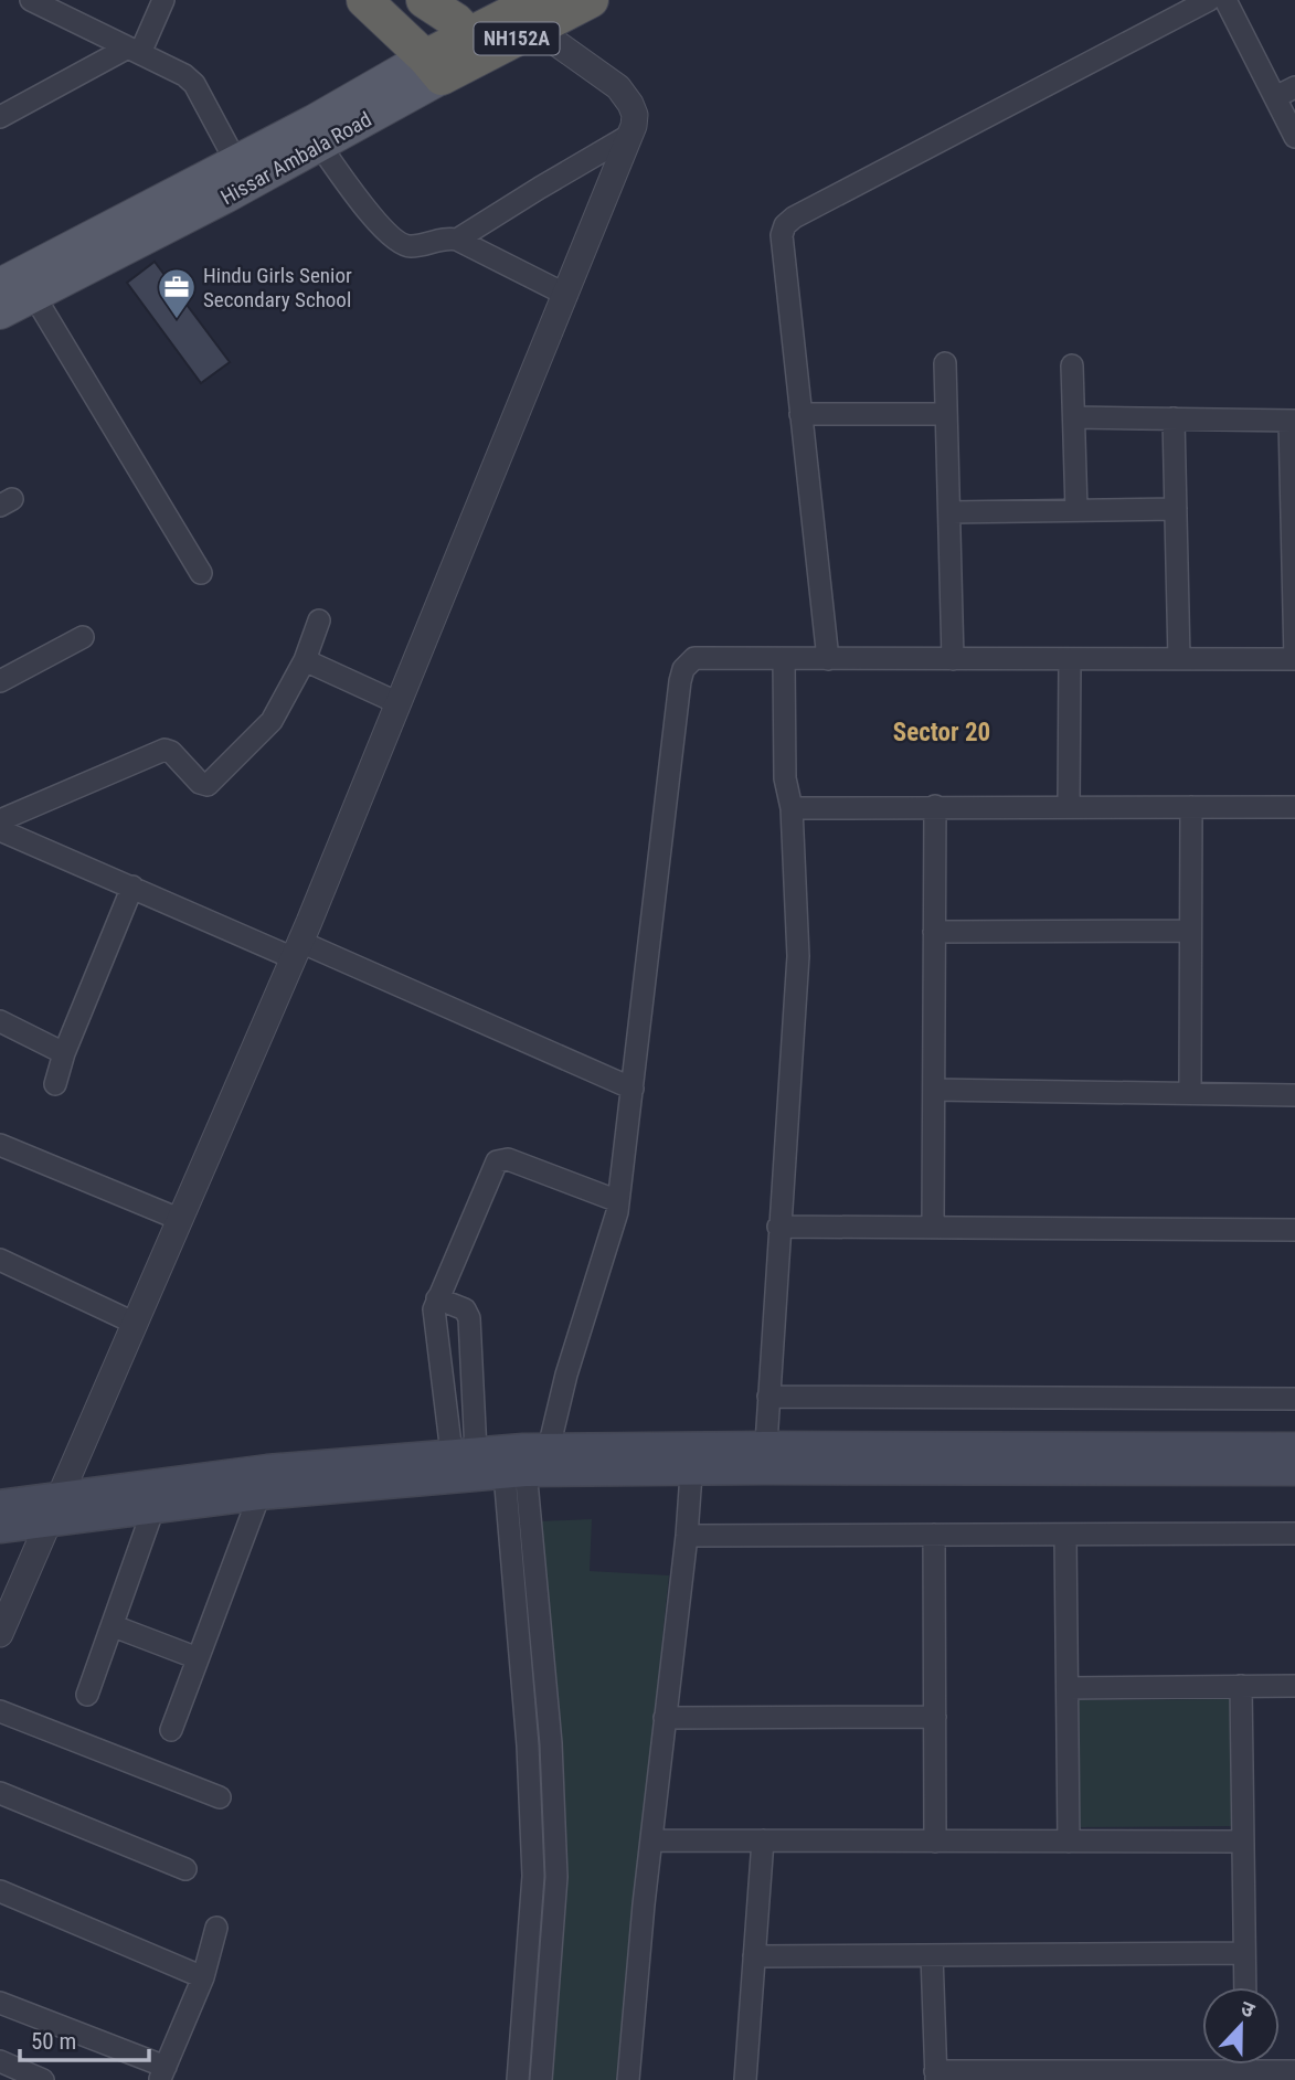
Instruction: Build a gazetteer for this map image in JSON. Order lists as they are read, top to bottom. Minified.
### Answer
{"streets":{"highway":["NH152A","Hissar Ambala Road"]},"crossings":[["NH152A","Hissar Ambala Road"]],"districts":["Sector 20"],"places":{"office":["Hindu Girls Senior Secondary School"]},"scale_bar":"50 m","north":"top"}
